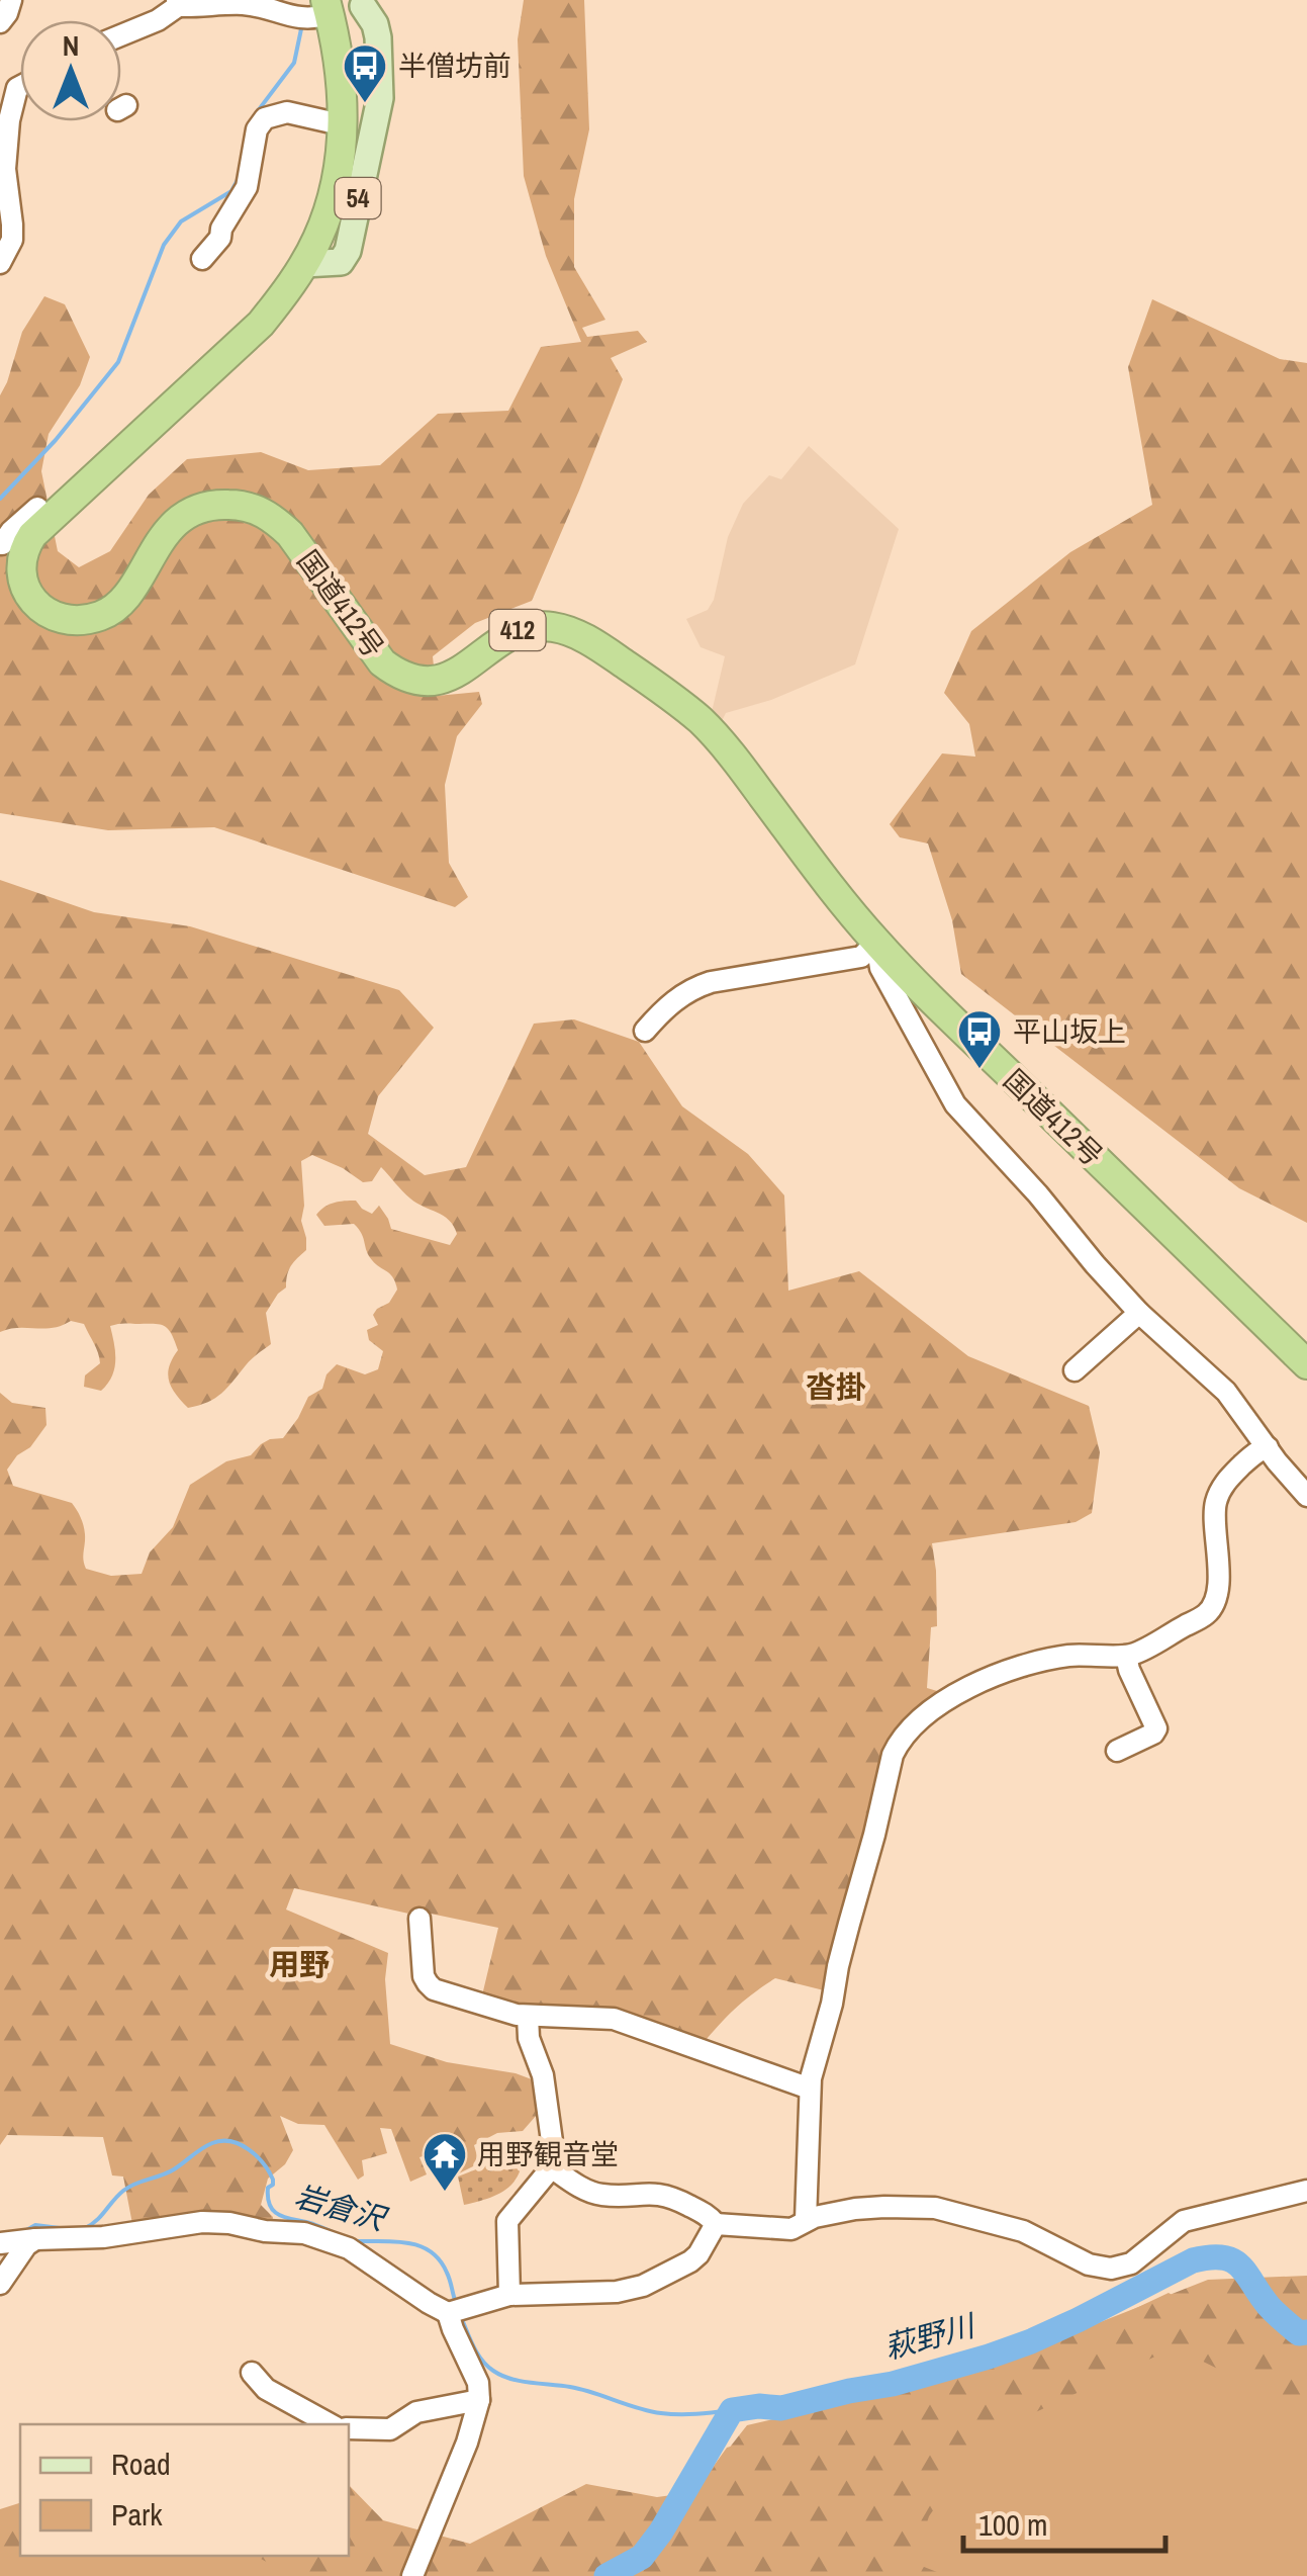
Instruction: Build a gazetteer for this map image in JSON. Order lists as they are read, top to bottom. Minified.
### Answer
{"streets":{"highway":["国道412号","412"],"main road":["54"]},"crossings":[["54","国道412号"]],"districts":["沓掛","用野"],"water":["岩倉沢","萩野川"],"places":{"bus stop":["半僧坊前","平山坂上"],"temple":["用野観音堂"]},"legend":["Road","Park"],"scale_bar":"100 m","north":"top"}
